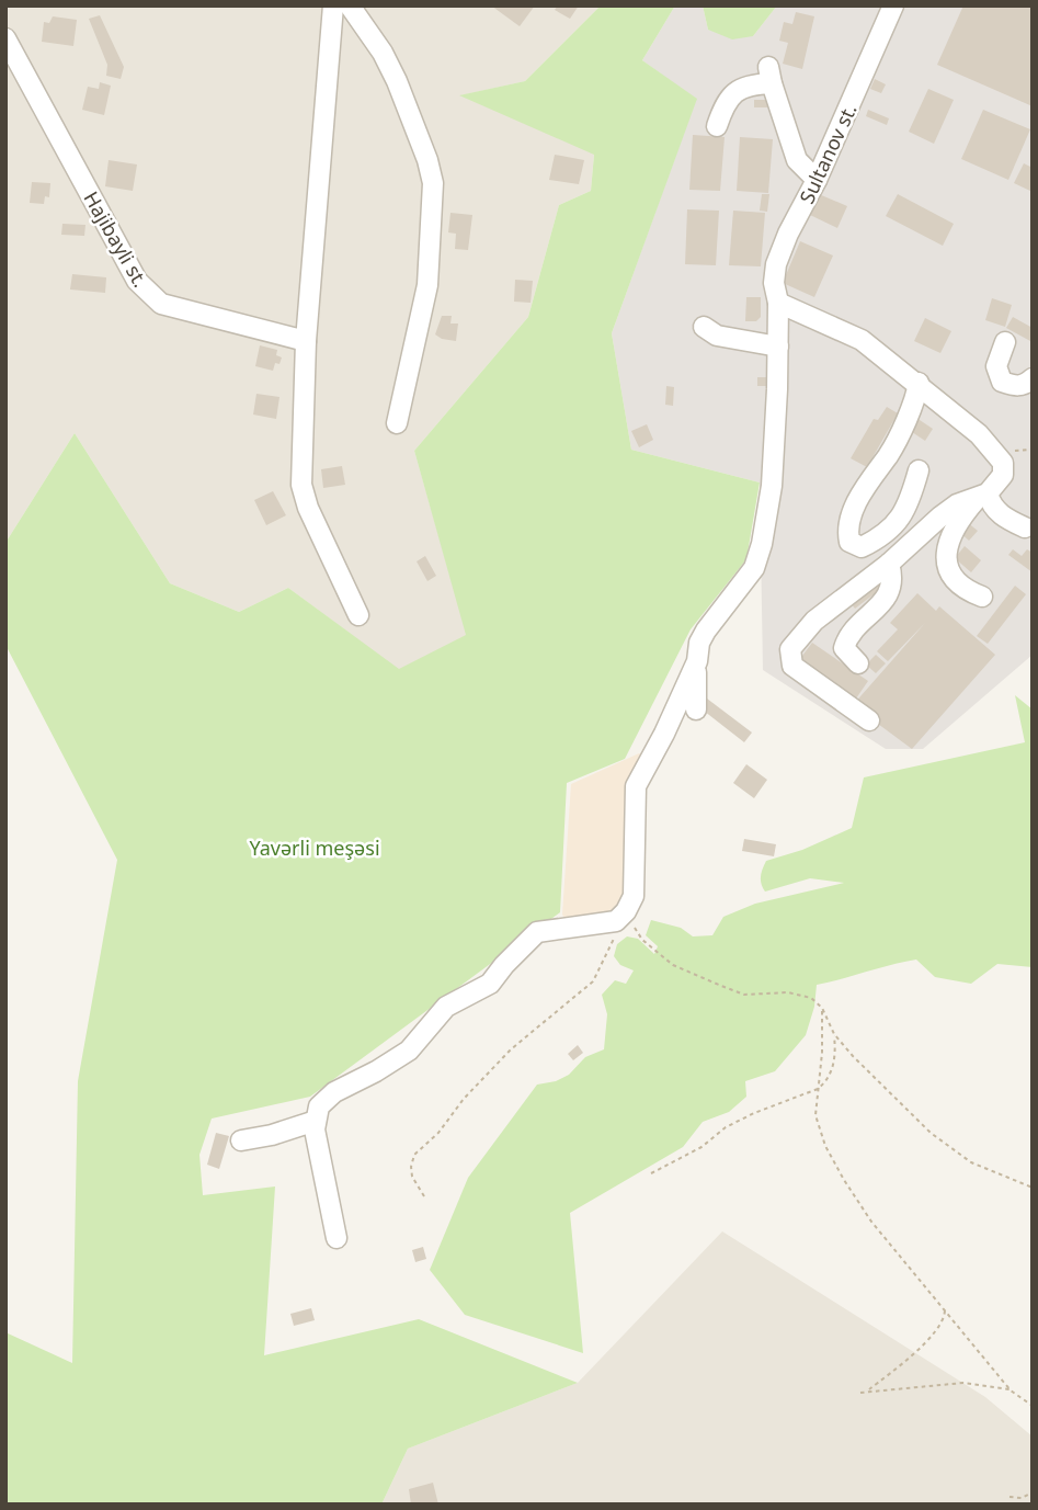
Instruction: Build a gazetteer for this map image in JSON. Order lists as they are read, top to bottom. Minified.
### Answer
{"streets":{"street":["Sultanov st.","Hajibayli st."]},"parks":["Yavərli meşəsi"]}
